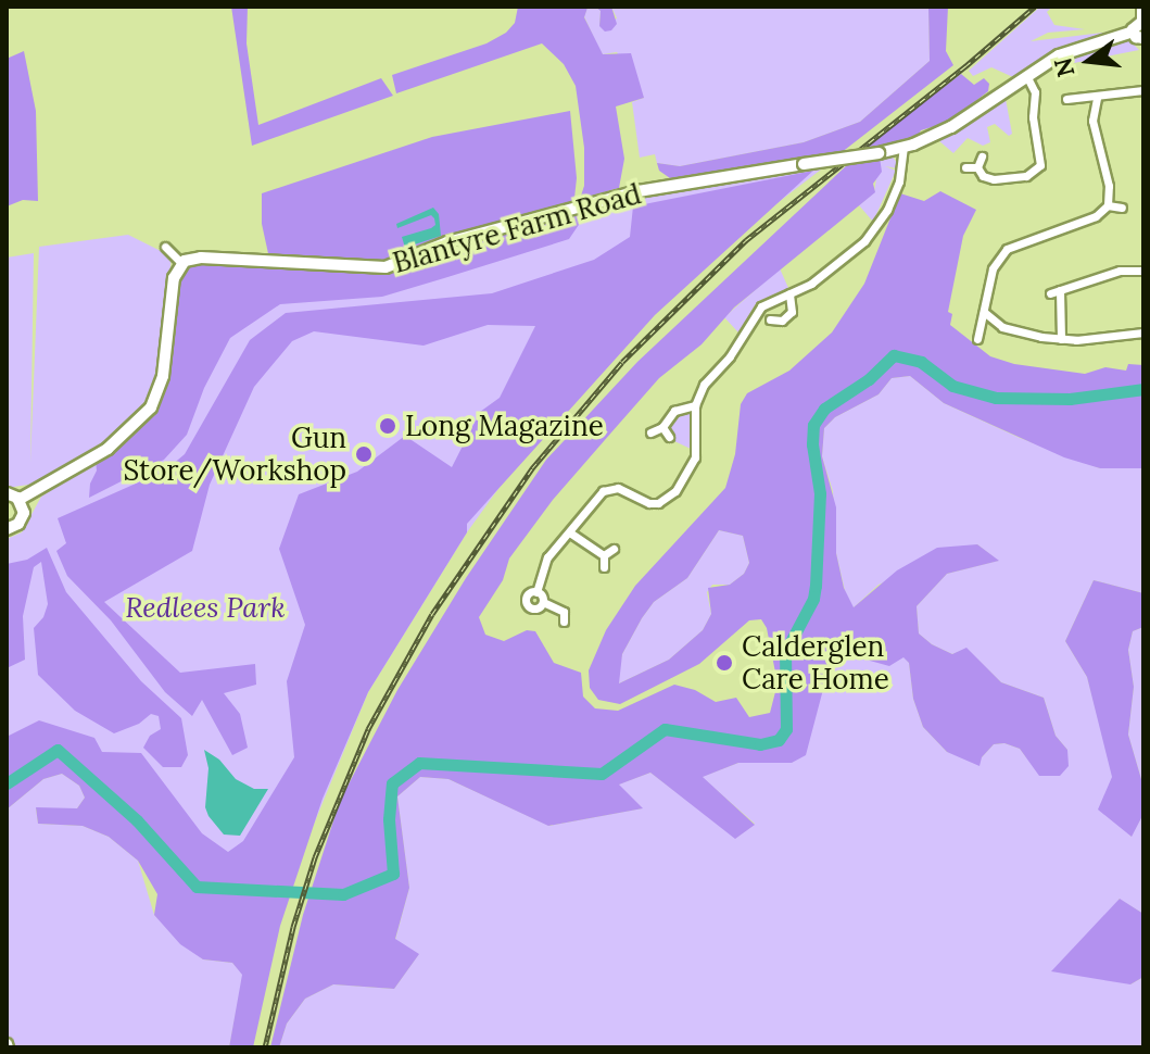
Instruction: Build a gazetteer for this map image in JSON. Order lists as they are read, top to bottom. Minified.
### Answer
{"streets":{"main road":["Blantyre Farm Road"]},"parks":["Redlees Park"],"places":["Long Magazine","Gun Store/Workshop","Calderglen Care Home"],"north":"left"}
